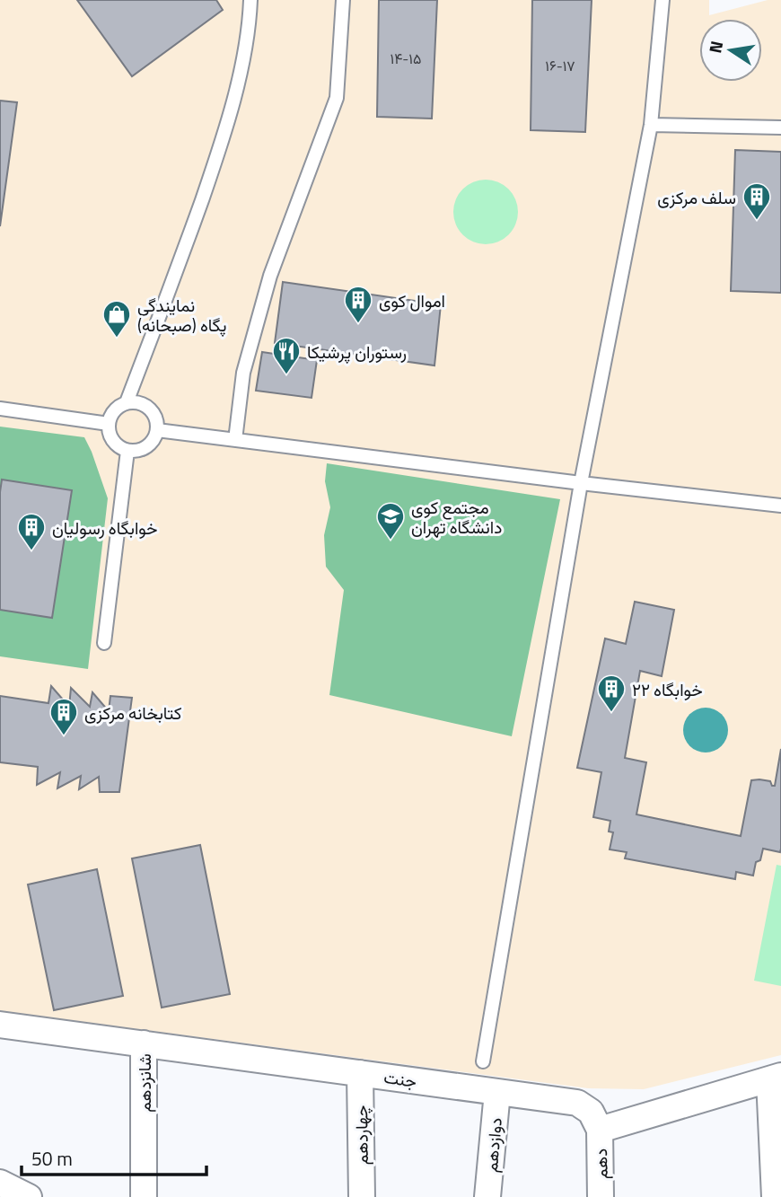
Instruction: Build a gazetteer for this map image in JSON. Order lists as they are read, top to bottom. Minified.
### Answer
{"streets":{"street":["جنت","شانزدهم","چهاردهم","دوازدهم","دهم"]},"crossings":[["جنت","شانزدهم"],["جنت","چهاردهم"],["جنت","دوازدهم"],["جنت","دهم"]],"places":{"building":["سلف مرکزی","اموال کوی","خوابگاه رسولیان","خوابگاه ۲۲","کتابخانه مرکزی"],"shop":["نمایندگی پگاه (صبحانه)"],"restaurant":["رستوران پرشیکا"],"school or university":["مجتمع کوی دانشگاه تهران"]},"house_numbers":["۱۴-۱۵","۱۶-۱۷"],"scale_bar":"50 m","north":"left"}
